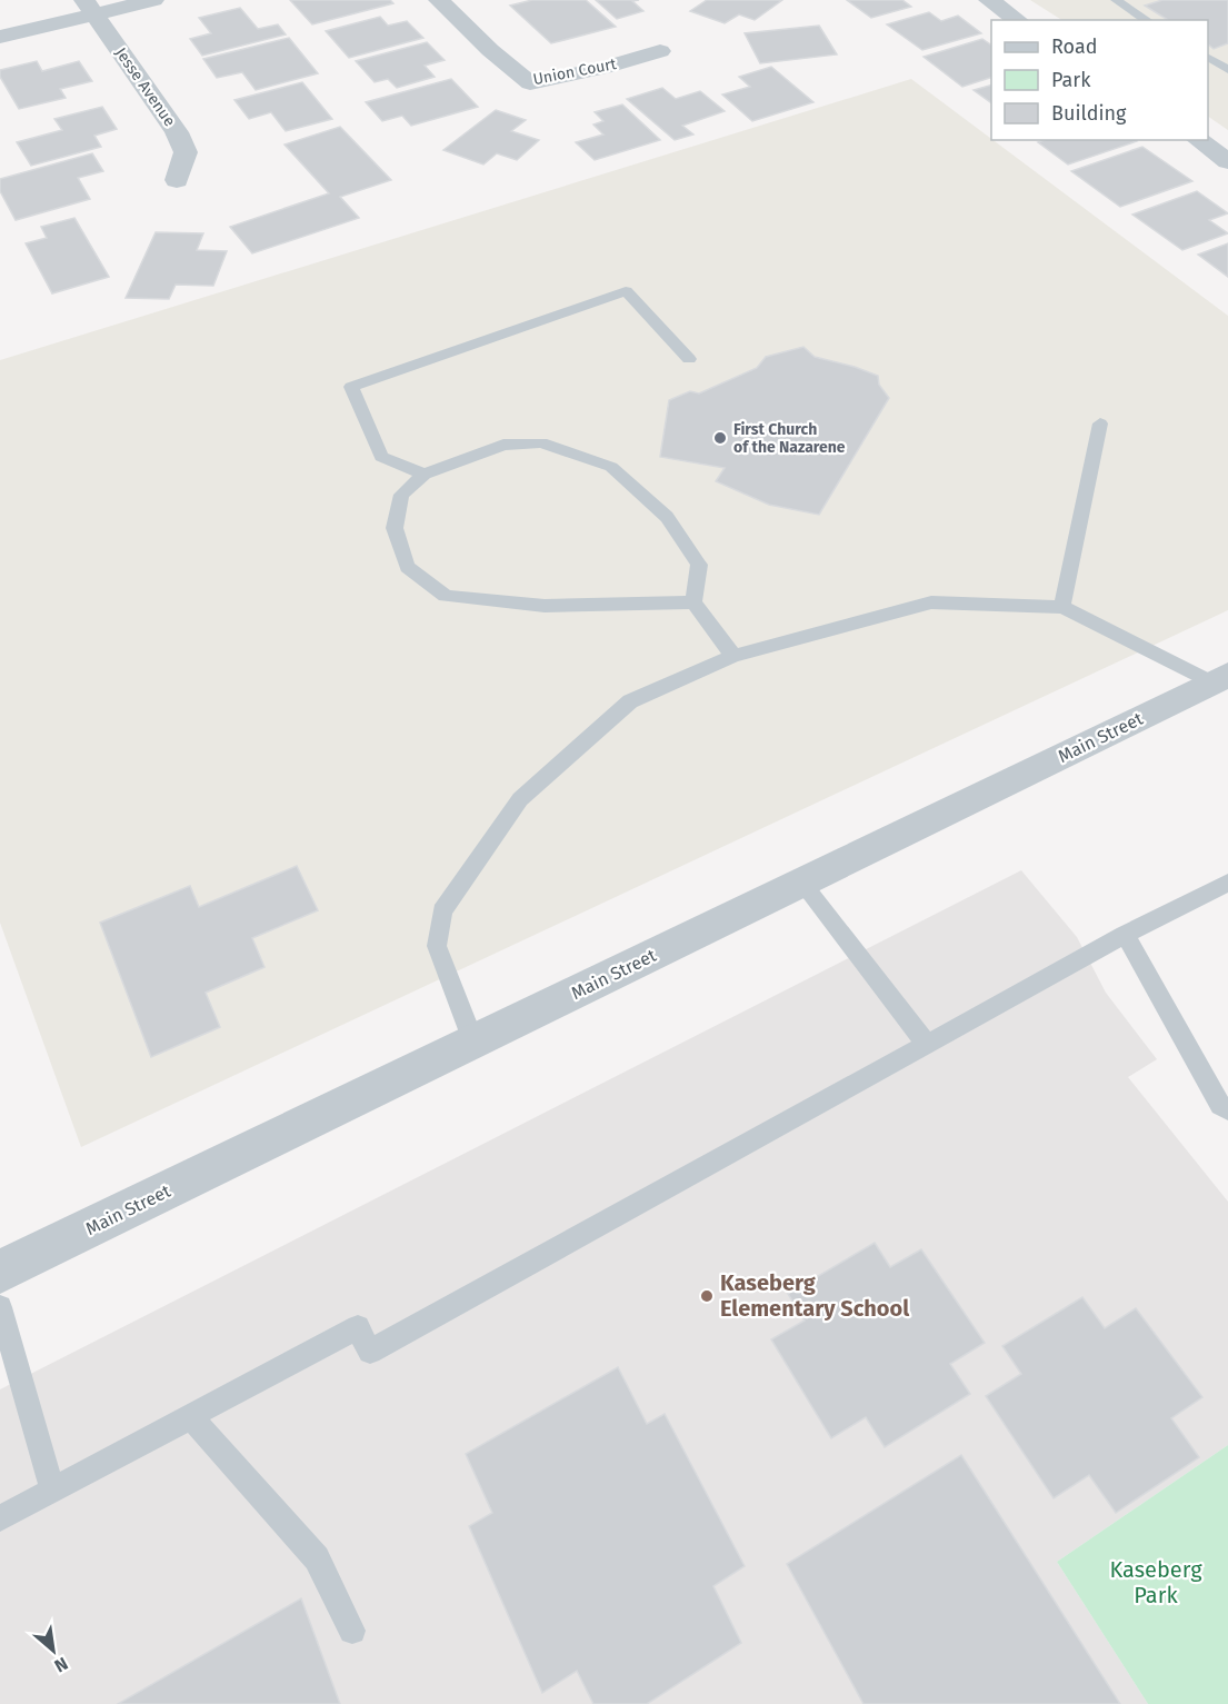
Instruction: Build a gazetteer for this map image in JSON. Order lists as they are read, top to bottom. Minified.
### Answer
{"streets":{"street":["Union Court","Jesse Avenue","Main Street"]},"parks":["Kaseberg Park"],"places":["First Church of the Nazarene","Kaseberg Elementary School"],"legend":["Road","Park","Building"],"north":"bottom right"}
